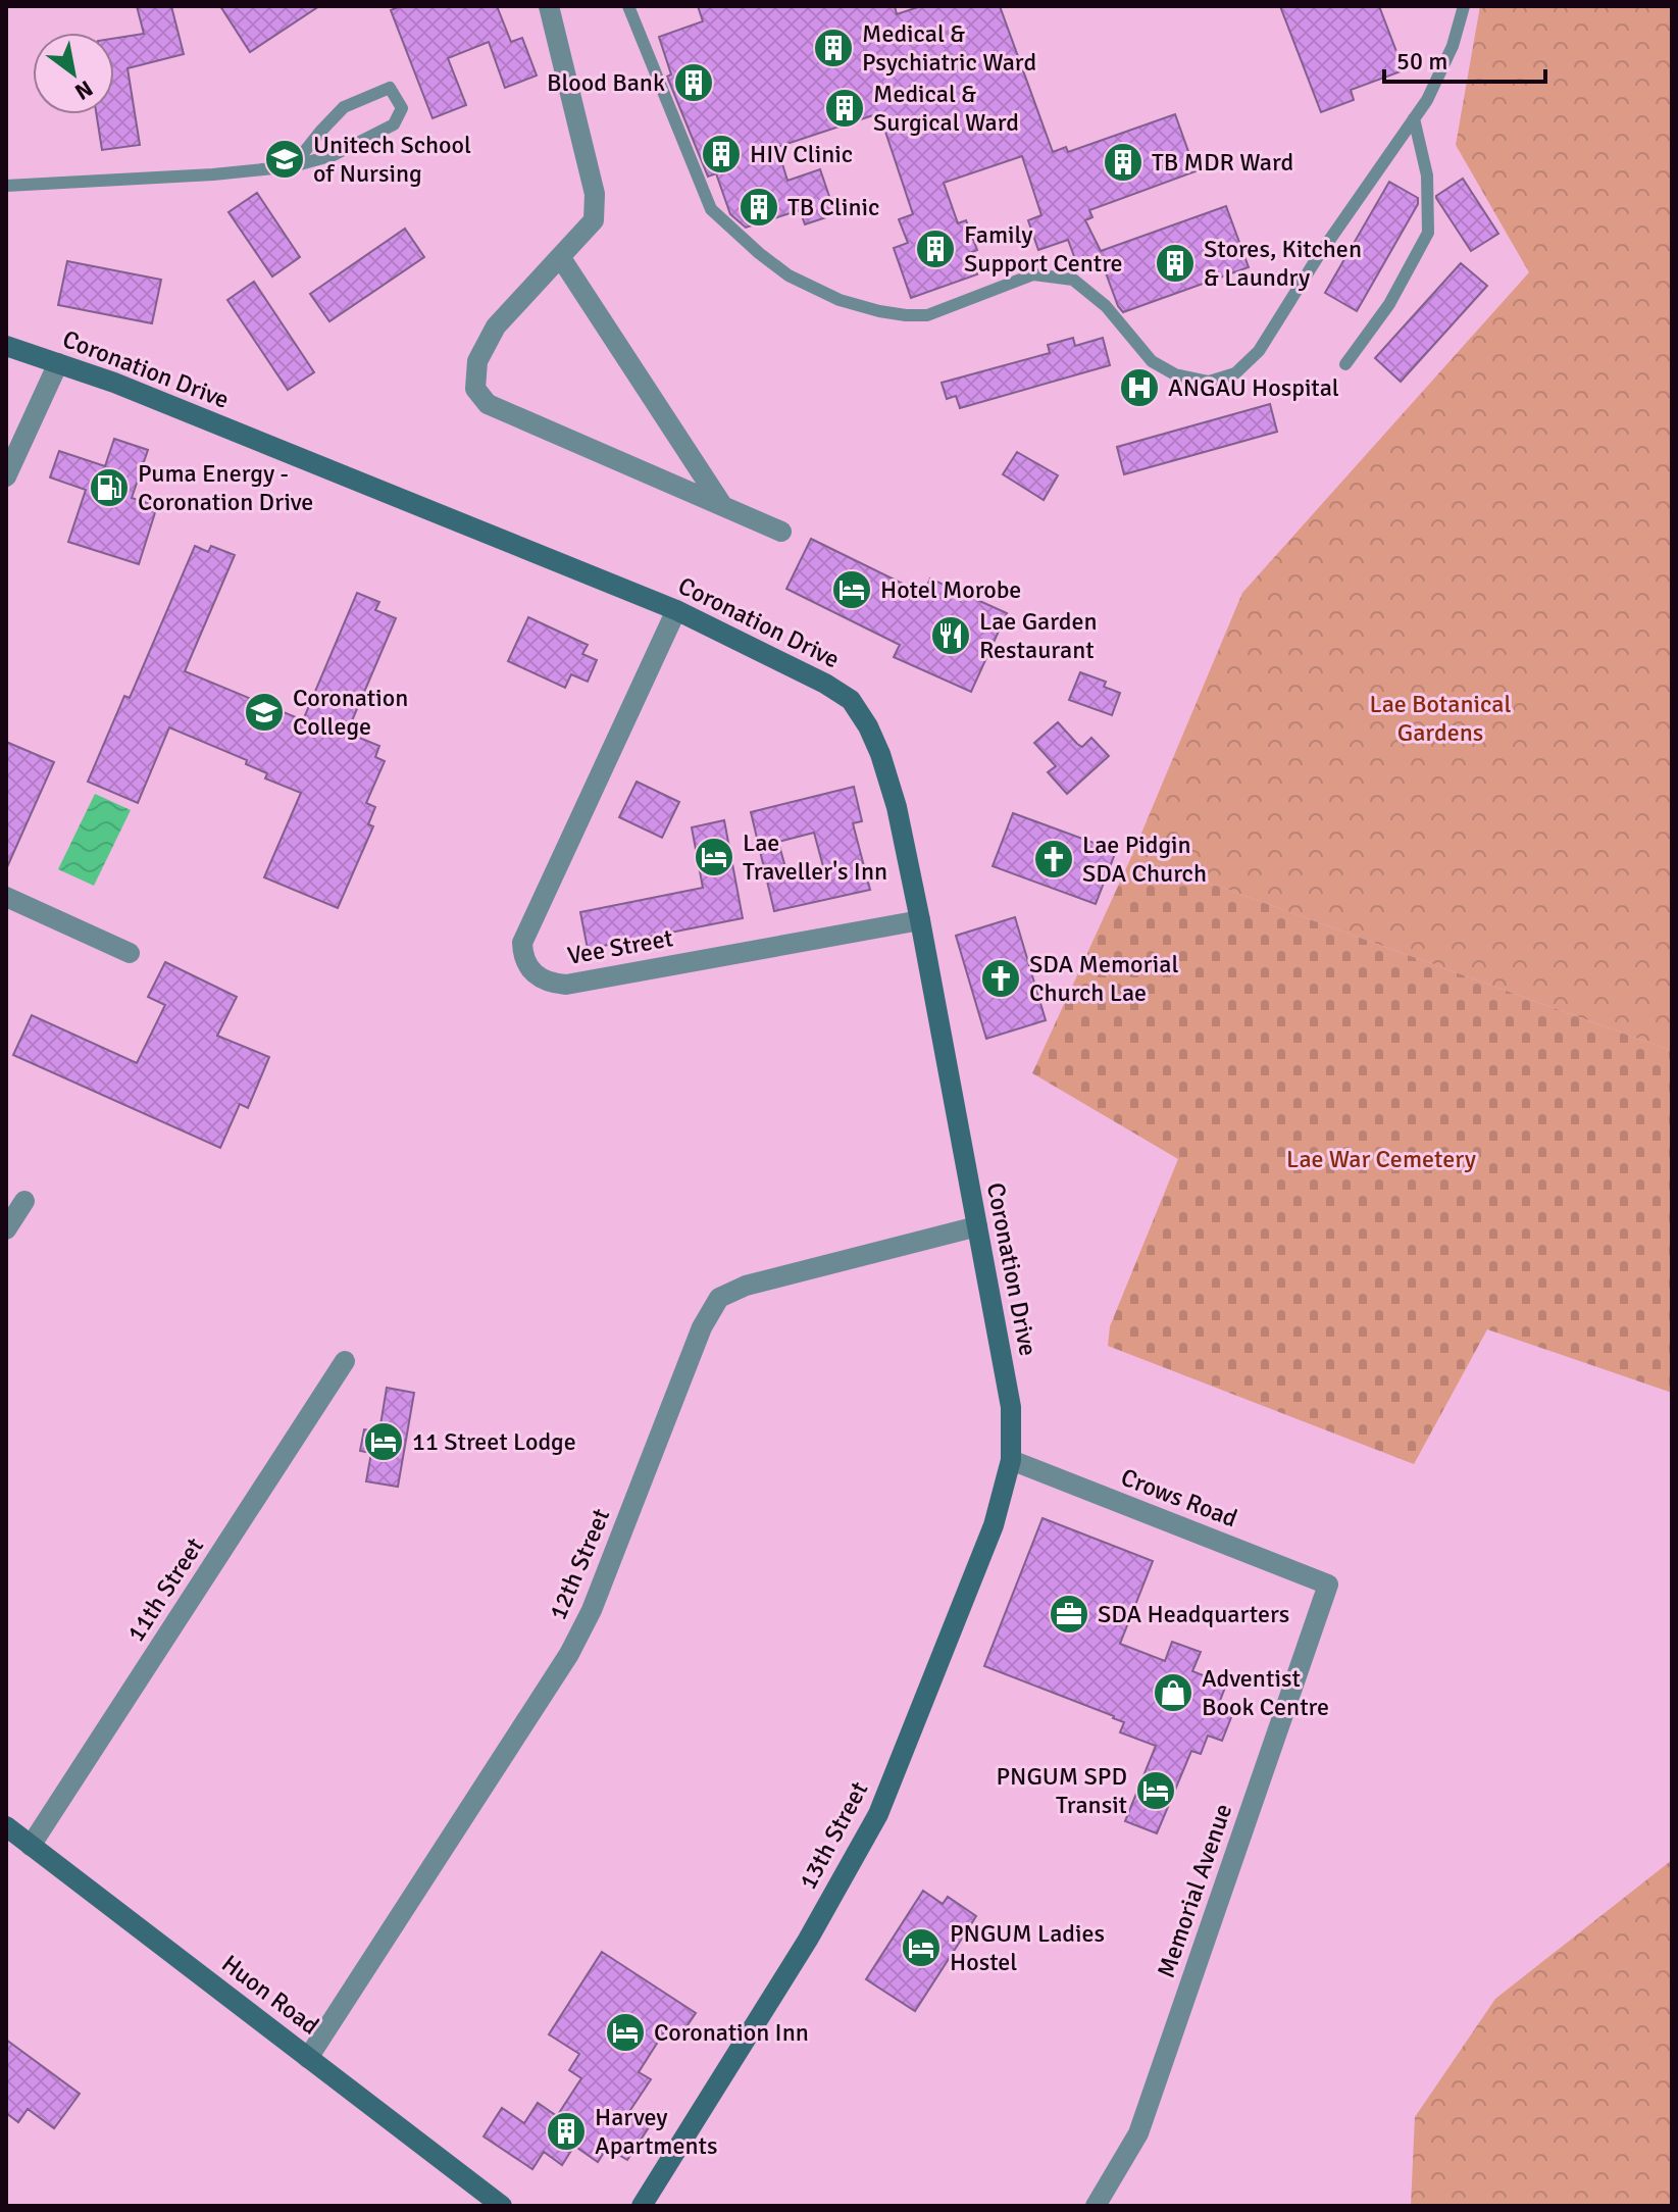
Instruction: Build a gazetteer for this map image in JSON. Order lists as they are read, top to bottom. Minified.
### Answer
{"streets":{"street":["Coronation Drive","Vee Street","Crows Road","12th Street","11th Street","13th Street","Memorial Avenue","Huon Road"]},"crossings":[["Coronation Drive","Vee Street"],["Coronation Drive","Crows Road"],["Coronation Drive","12th Street"],["Coronation Drive","13th Street"],["Crows Road","13th Street"],["Crows Road","Memorial Avenue"],["12th Street","Huon Road"],["11th Street","Huon Road"]],"parks":["Lae Botanical Gardens","Lae War Cemetery"],"places":{"building":["Medical & Psychiatric Ward","Blood Bank","Medical & Surgical Ward","HIV Clinic","TB MDR Ward","TB Clinic","Family Support Centre","Stores, Kitchen & Laundry","Harvey Apartments"],"school or university":["Unitech School of Nursing","Coronation College"],"hospital":["ANGAU Hospital"],"fuel station":["Puma Energy - Coronation Drive"],"hotel":["Hotel Morobe","Lae Traveller's Inn","11 Street Lodge","PNGUM SPD Transit","PNGUM Ladies Hostel","Coronation Inn"],"restaurant":["Lae Garden Restaurant"],"church":["Lae Pidgin SDA Church","SDA Memorial Church Lae"],"office":["SDA Headquarters"],"shop":["Adventist Book Centre"]},"scale_bar":"50 m","north":"bottom right"}
